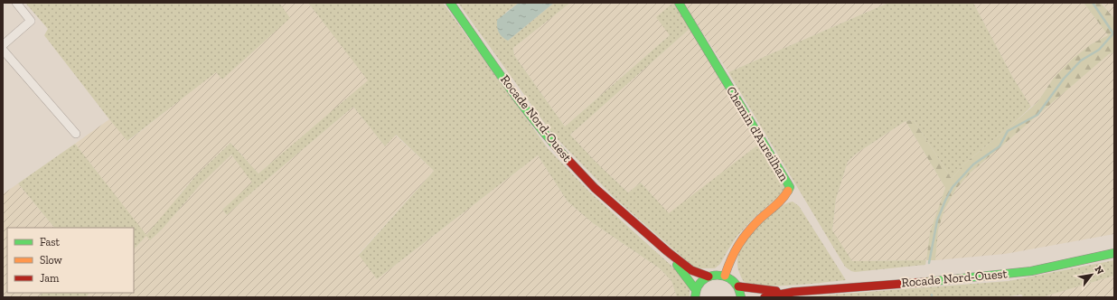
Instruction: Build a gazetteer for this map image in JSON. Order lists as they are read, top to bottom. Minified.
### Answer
{"streets":{"main road":["Rocade Nord-Ouest","Chemin d'Aureilhan"]},"legend":["Fast","Slow","Jam"],"north":"top right"}
